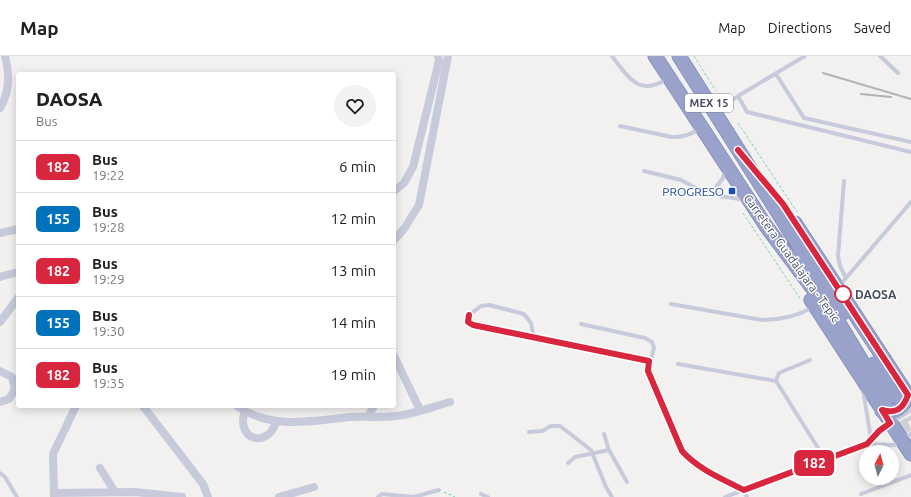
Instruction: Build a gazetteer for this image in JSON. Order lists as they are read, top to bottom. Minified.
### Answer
{"streets":{"highway":["MEX 15","Carretera Guadalajara - Tepic"]},"places":{"transit":["PROGRESO"],"other":["DAOSA"]},"lines":["bus line 182"],"north":"top","page":{"header":"Map","nav":["Map","Directions","Saved"],"on_map":"182","heading":["DAOSA","Bus"],"list":[{"mark":"182","name":"Bus","note":"19:22","value":"6 min"},{"mark":"155","name":"Bus","note":"19:28","value":"12 min"},{"mark":"182","name":"Bus","note":"19:29","value":"13 min"},{"mark":"155","name":"Bus","note":"19:30","value":"14 min"},{"mark":"182","name":"Bus","note":"19:35","value":"19 min"}]}}
